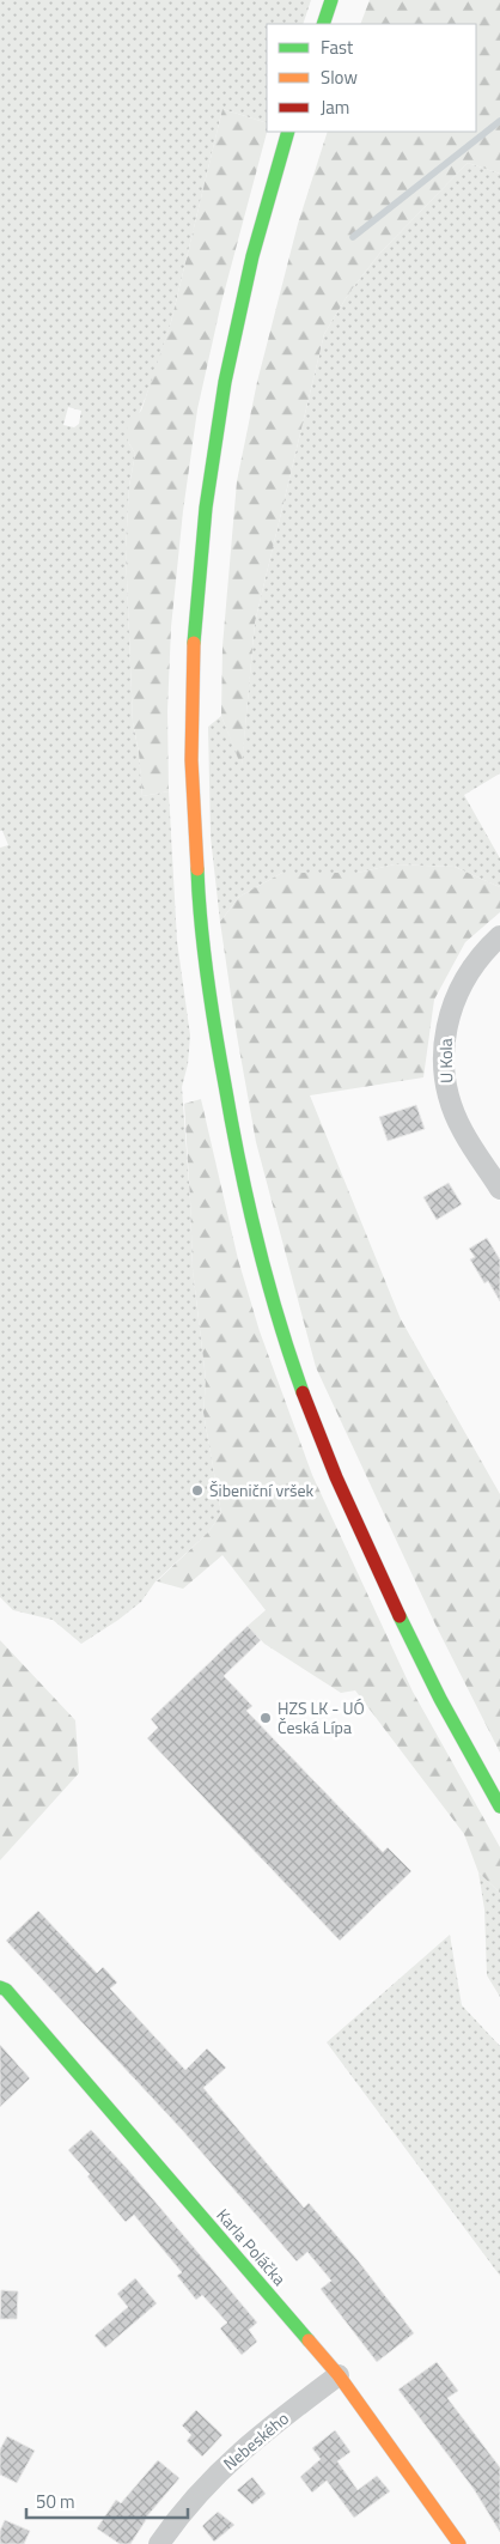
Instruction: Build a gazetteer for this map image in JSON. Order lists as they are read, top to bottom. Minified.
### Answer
{"streets":{"main road":["Karla Poláčka"],"street":["U Kola","Nebeského"]},"crossings":[["Karla Poláčka","Nebeského"]],"places":["Šibeniční vršek","HZS LK - UÓ Česká Lípa"],"legend":["Fast","Slow","Jam"],"scale_bar":"50 m"}
